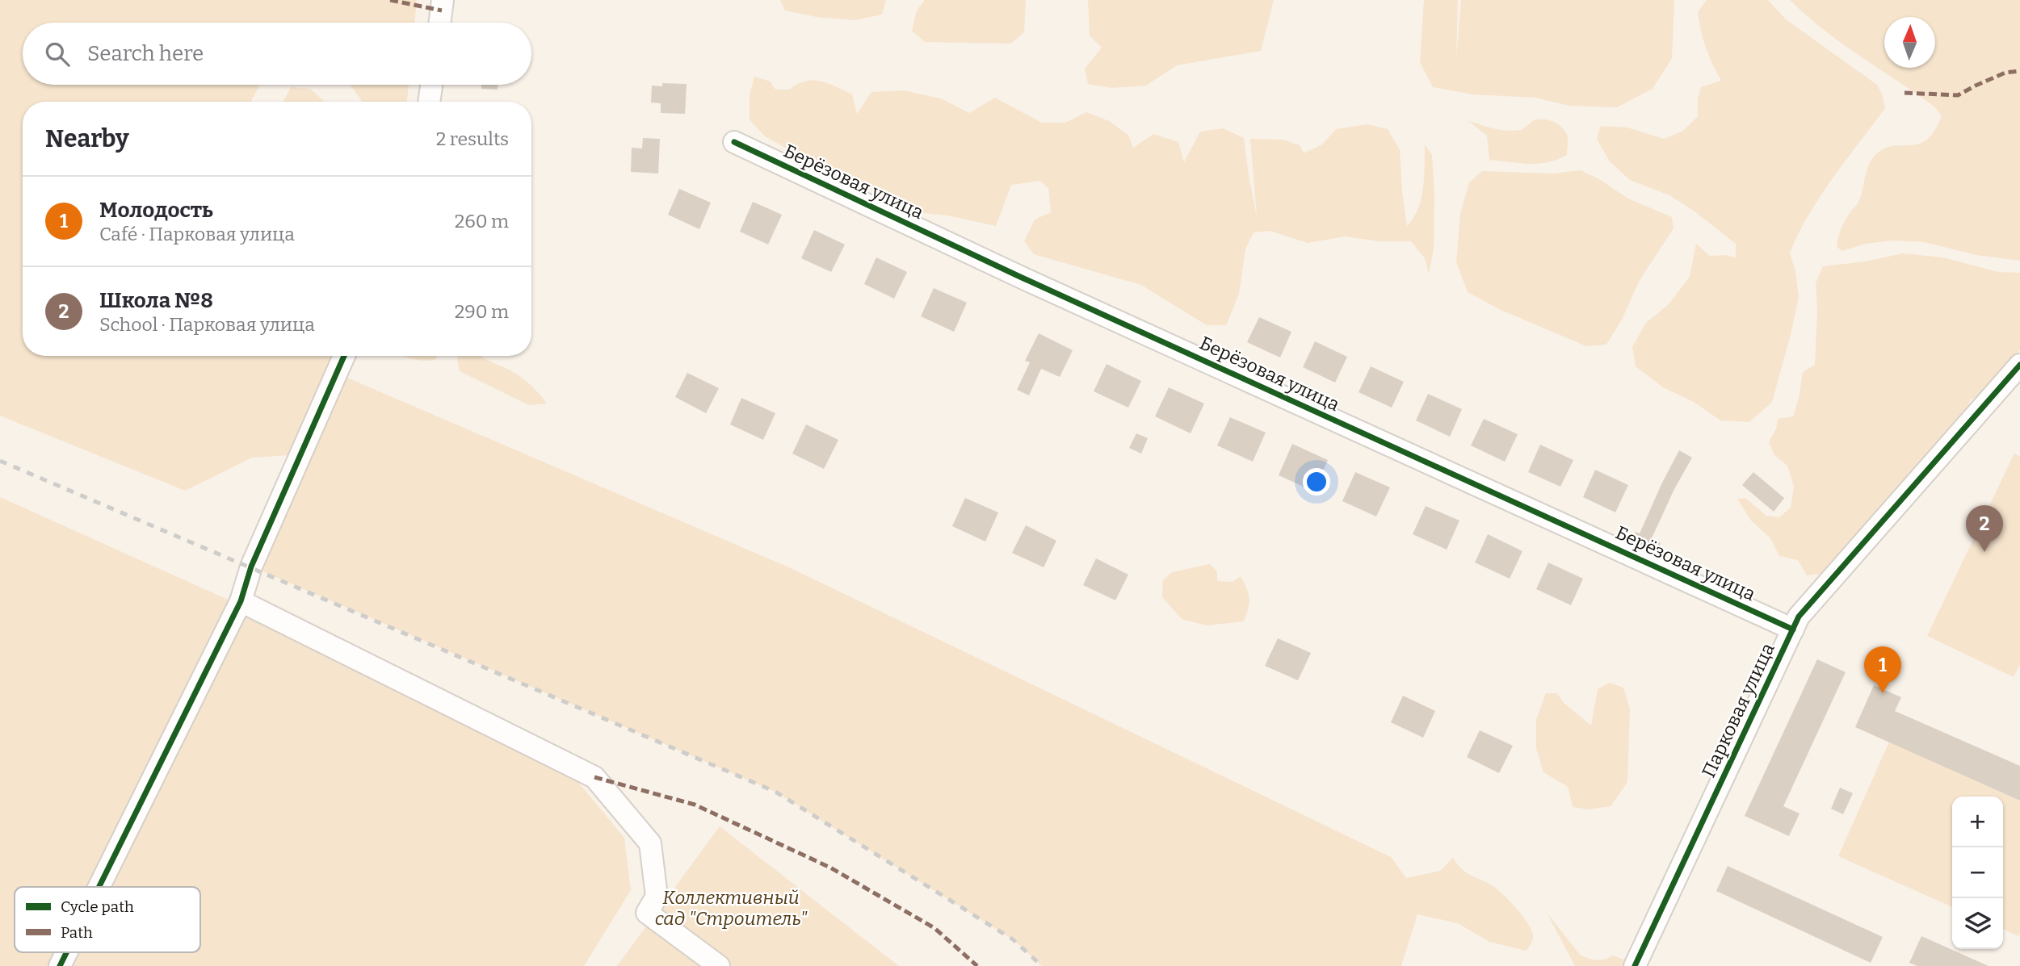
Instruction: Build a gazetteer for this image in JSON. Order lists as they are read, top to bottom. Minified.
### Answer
{"streets":{"street":["Берёзовая улица","Парковая улица"]},"crossings":[["Берёзовая улица","Парковая улица"]],"parks":["Коллективный сад \"Строитель\""],"legend":["Cycle path","Path"],"north":"top","page":{"search":"Search here","heading":["Nearby","2 results"],"list":[{"mark":"1","name":"Молодость","note":"Café · Парковая улица","value":"260 m"},{"mark":"2","name":"Школа №8","note":"School · Парковая улица","value":"290 m"}],"pins":["2","1"],"map_buttons":["+","−"]}}
